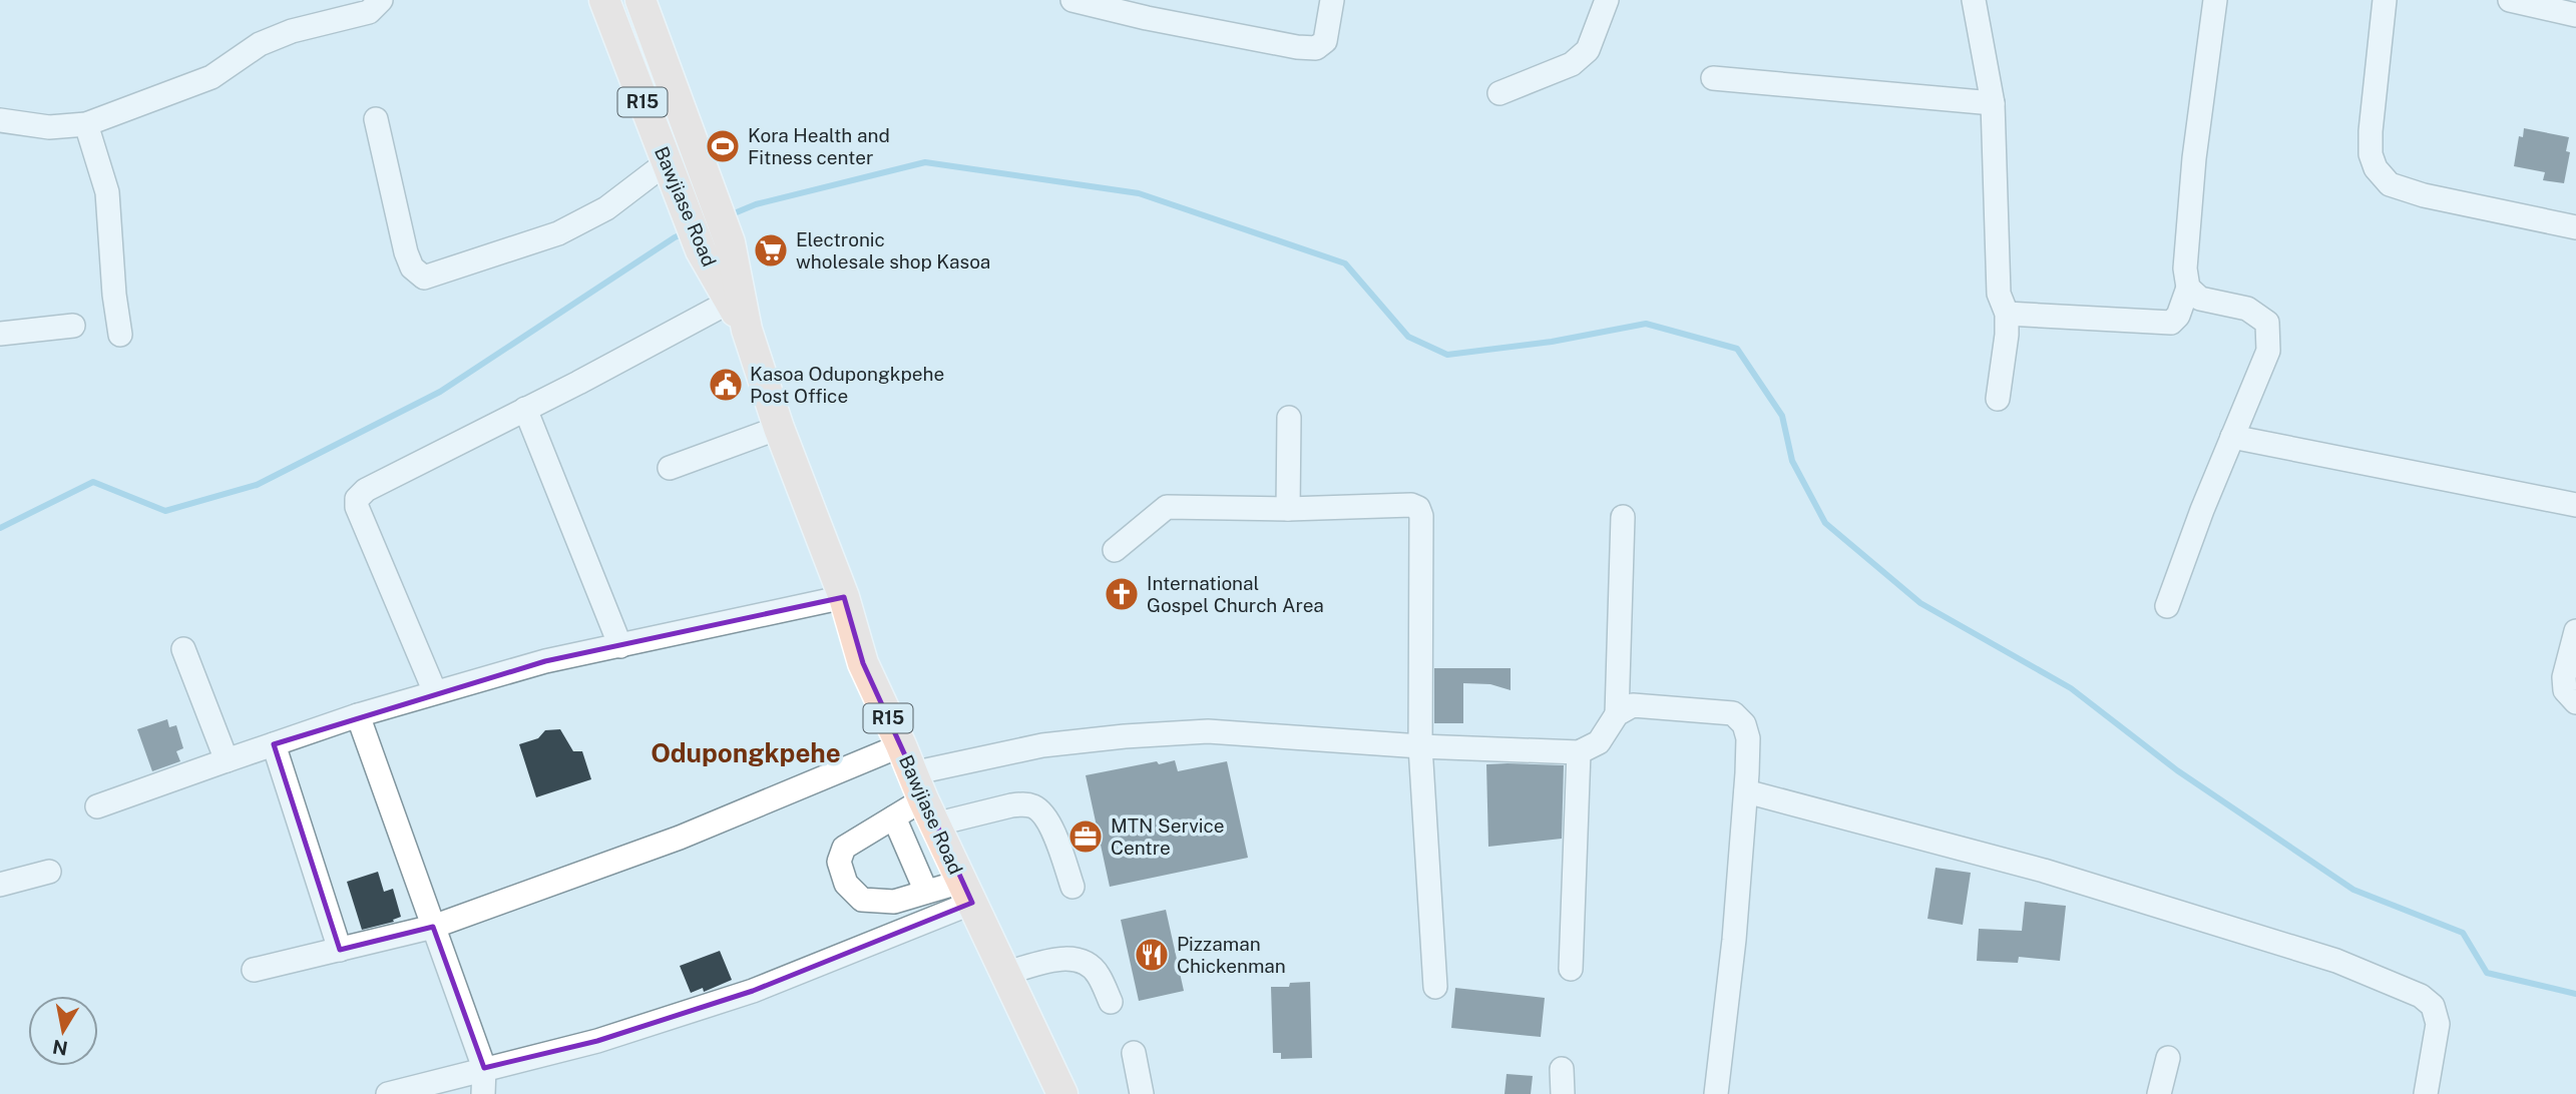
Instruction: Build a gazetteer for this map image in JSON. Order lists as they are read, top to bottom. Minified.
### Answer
{"streets":{"main road":["R15","Bawjiase Road"]},"districts":["Odupongkpehe"],"places":{"sports":["Kora Health and Fitness center"],"supermarket":["Electronic wholesale shop Kasoa"],"public building":["Kasoa Odupongkpehe Post Office"],"church":["International Gospel Church Area"],"office":["MTN Service Centre"],"restaurant":["Pizzaman Chickenman"]},"north":"bottom"}
